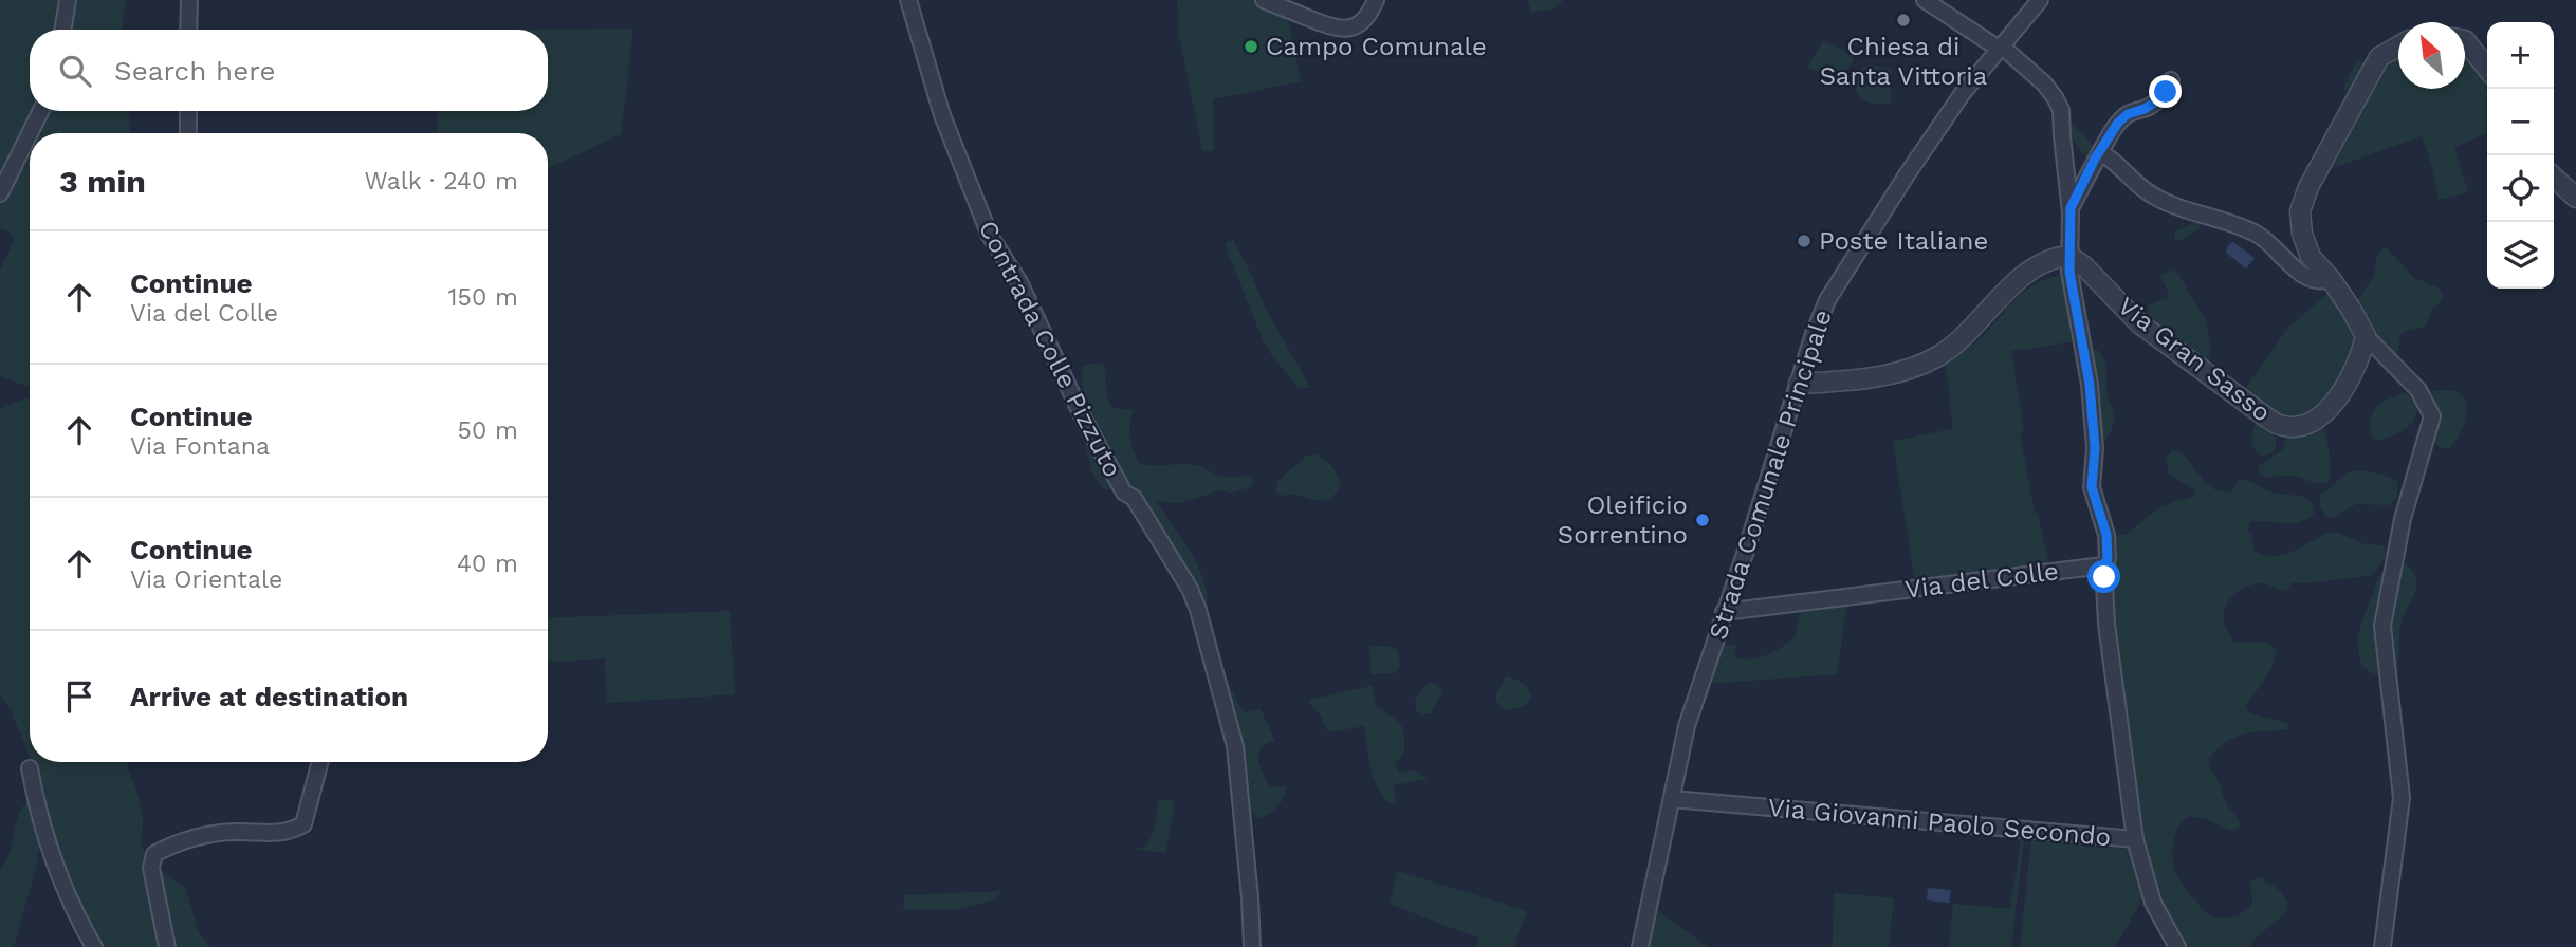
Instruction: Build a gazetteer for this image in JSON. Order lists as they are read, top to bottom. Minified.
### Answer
{"streets":{"street":["Contrada Colle Pizzuto","Via Gran Sasso","Strada Comunale Principale","Via del Colle","Via Giovanni Paolo Secondo"]},"crossings":[["Strada Comunale Principale","Via del Colle"],["Strada Comunale Principale","Via Giovanni Paolo Secondo"]],"places":["Chiesa di Santa Vittoria","Campo Comunale","Poste Italiane","Oleificio Sorrentino"],"north":"top left","page":{"map_buttons":["+","−"],"search":"Search here","heading":["3 min","Walk · 240 m"],"list":[["Continue","Via del Colle","150 m"],["Continue","Via Fontana","50 m"],["Continue","Via Orientale","40 m"],"Arrive at destination"]}}
